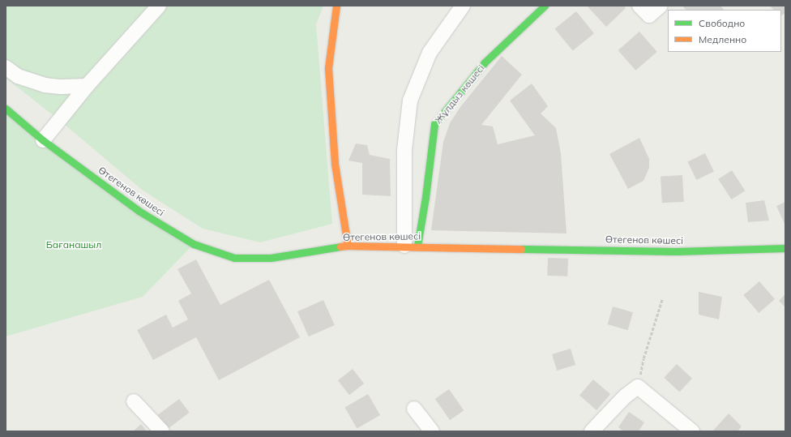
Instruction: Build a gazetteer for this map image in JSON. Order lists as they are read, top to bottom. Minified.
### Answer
{"streets":{"street":["Жұлдыз көшесі","Өтегенов көшесі"]},"crossings":[["Жұлдыз көшесі","Өтегенов көшесі"]],"parks":["Бағанашыл"],"legend":["Свободно","Медленно"]}
